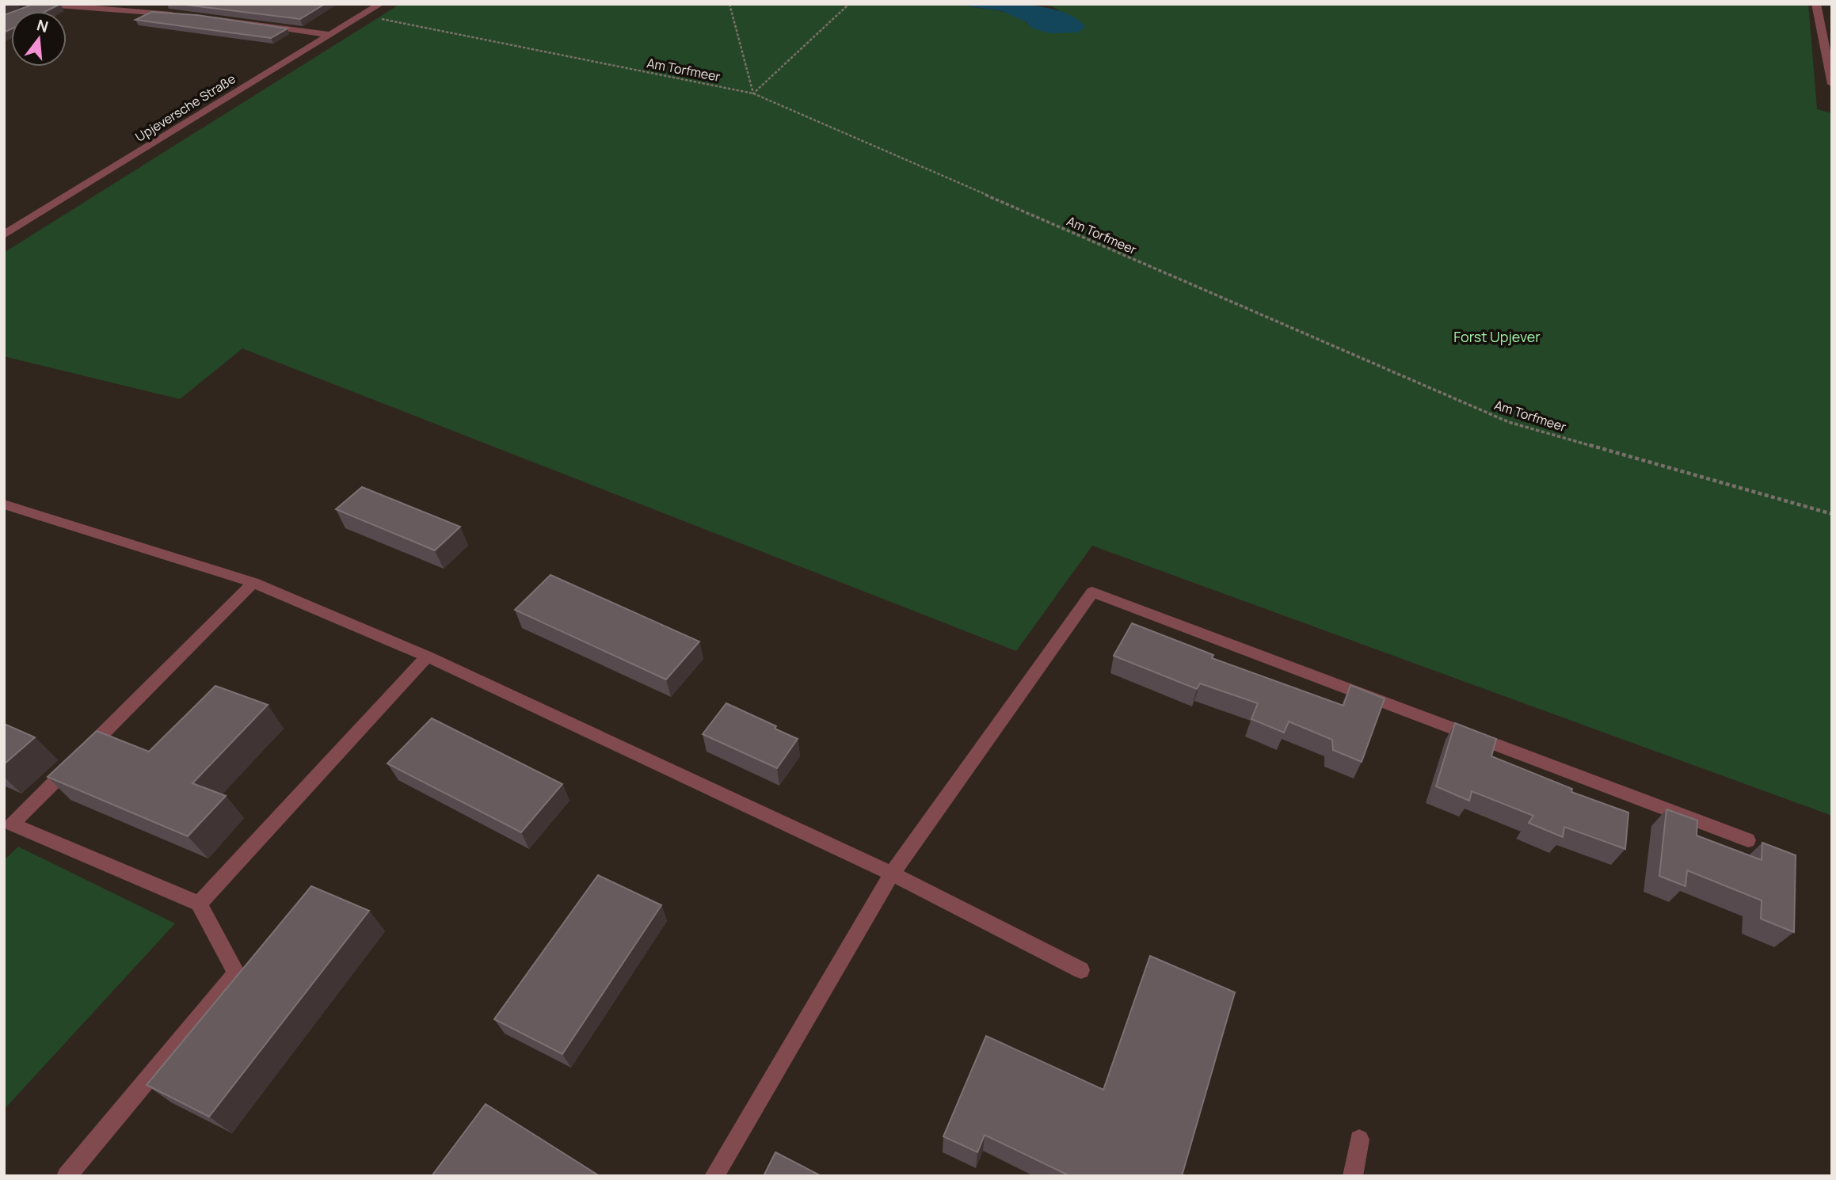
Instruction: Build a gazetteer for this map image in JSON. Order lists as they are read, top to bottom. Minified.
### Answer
{"streets":{"street":["Upjeversche Straße"],"path":["Am Torfmeer"]},"crossings":[["Am Torfmeer","Upjeversche Straße"]],"parks":["Forst Upjever"],"north":"top"}
